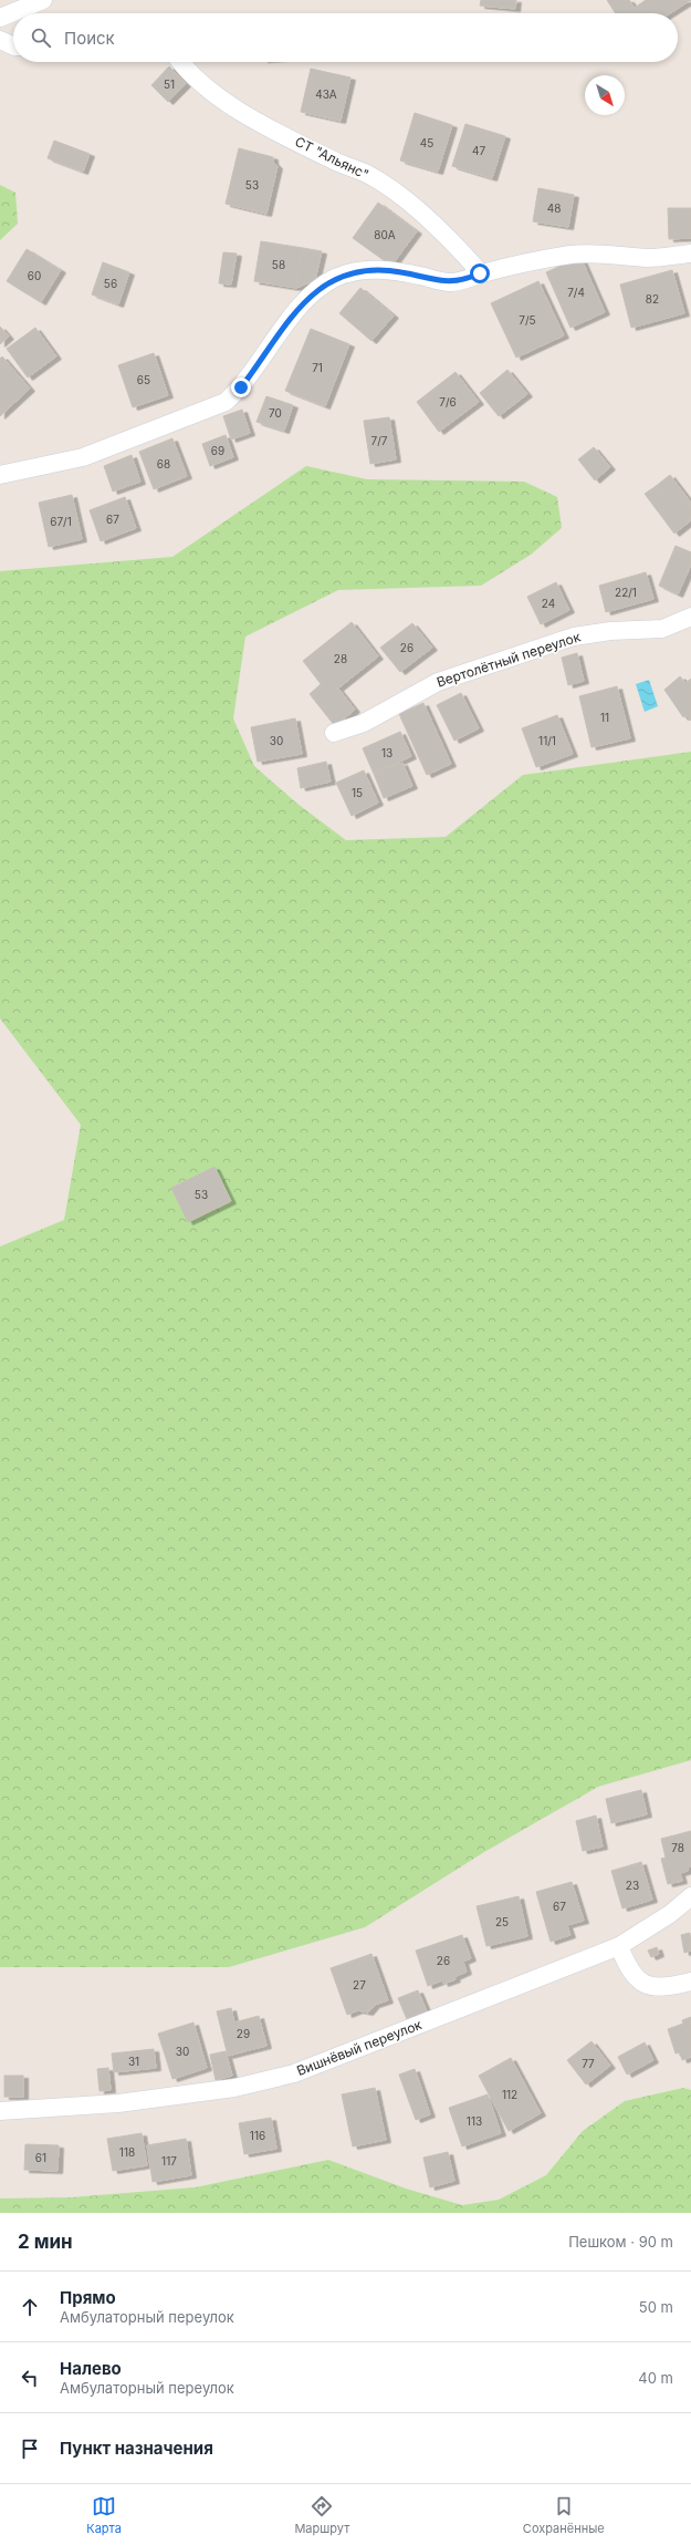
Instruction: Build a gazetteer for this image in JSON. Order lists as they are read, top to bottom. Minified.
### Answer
{"streets":{"street":["СТ \"Альянс\"","Вертолётный переулок","Вишнёвый переулок"]},"house_numbers":["51","43А","45","47","53","48","80А","58","60","56","7/4","82","7/5","71","65","7/6","70","7/7","69","68","67","67/1","22/1","24","26","28","11","30","11/1","13","15","53","78","23","67","25","26","27","29","30","31","77","112","113","116","118","61","117"],"north":"bottom right","page":{"search":"Поиск","heading":["2 мин","Пешком · 90 m"],"list":[["Прямо","Амбулаторный переулок","50 m"],["Налево","Амбулаторный переулок","40 m"],"Пункт назначения"],"nav":["Карта","Маршрут","Сохранённые"]}}
